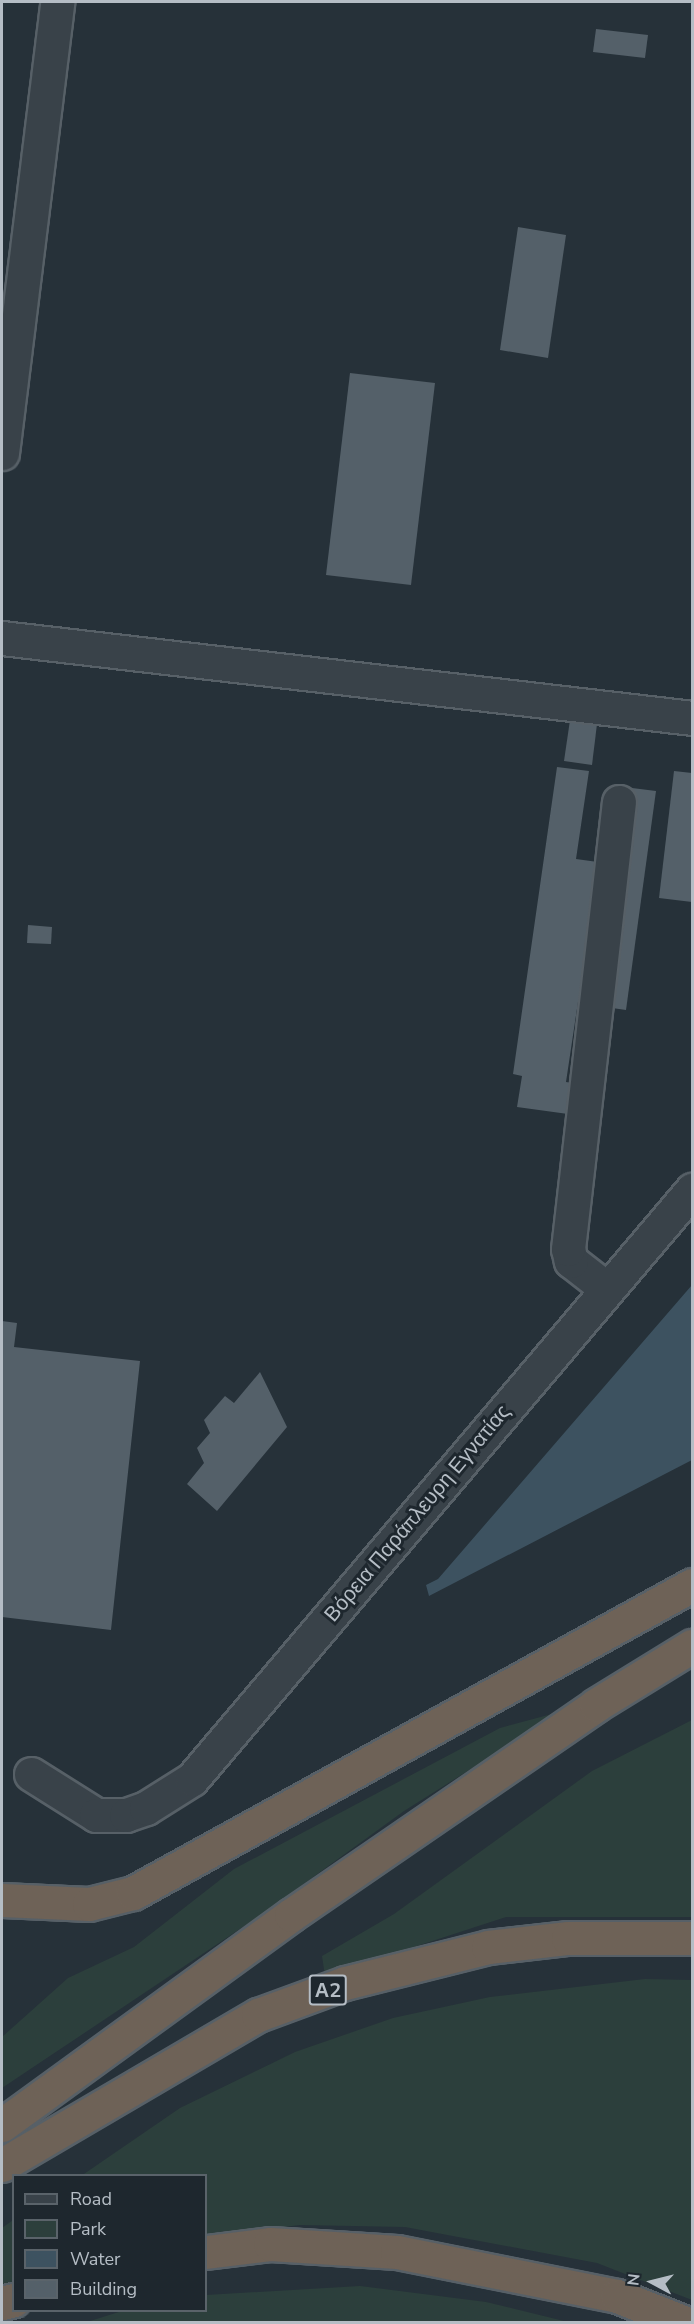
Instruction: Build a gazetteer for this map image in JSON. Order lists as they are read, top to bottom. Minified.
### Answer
{"streets":{"highway":["Α2"],"street":["Βόρεια Παράπλευρη Εγνατίας"]},"legend":["Road","Park","Water","Building"],"north":"left"}
